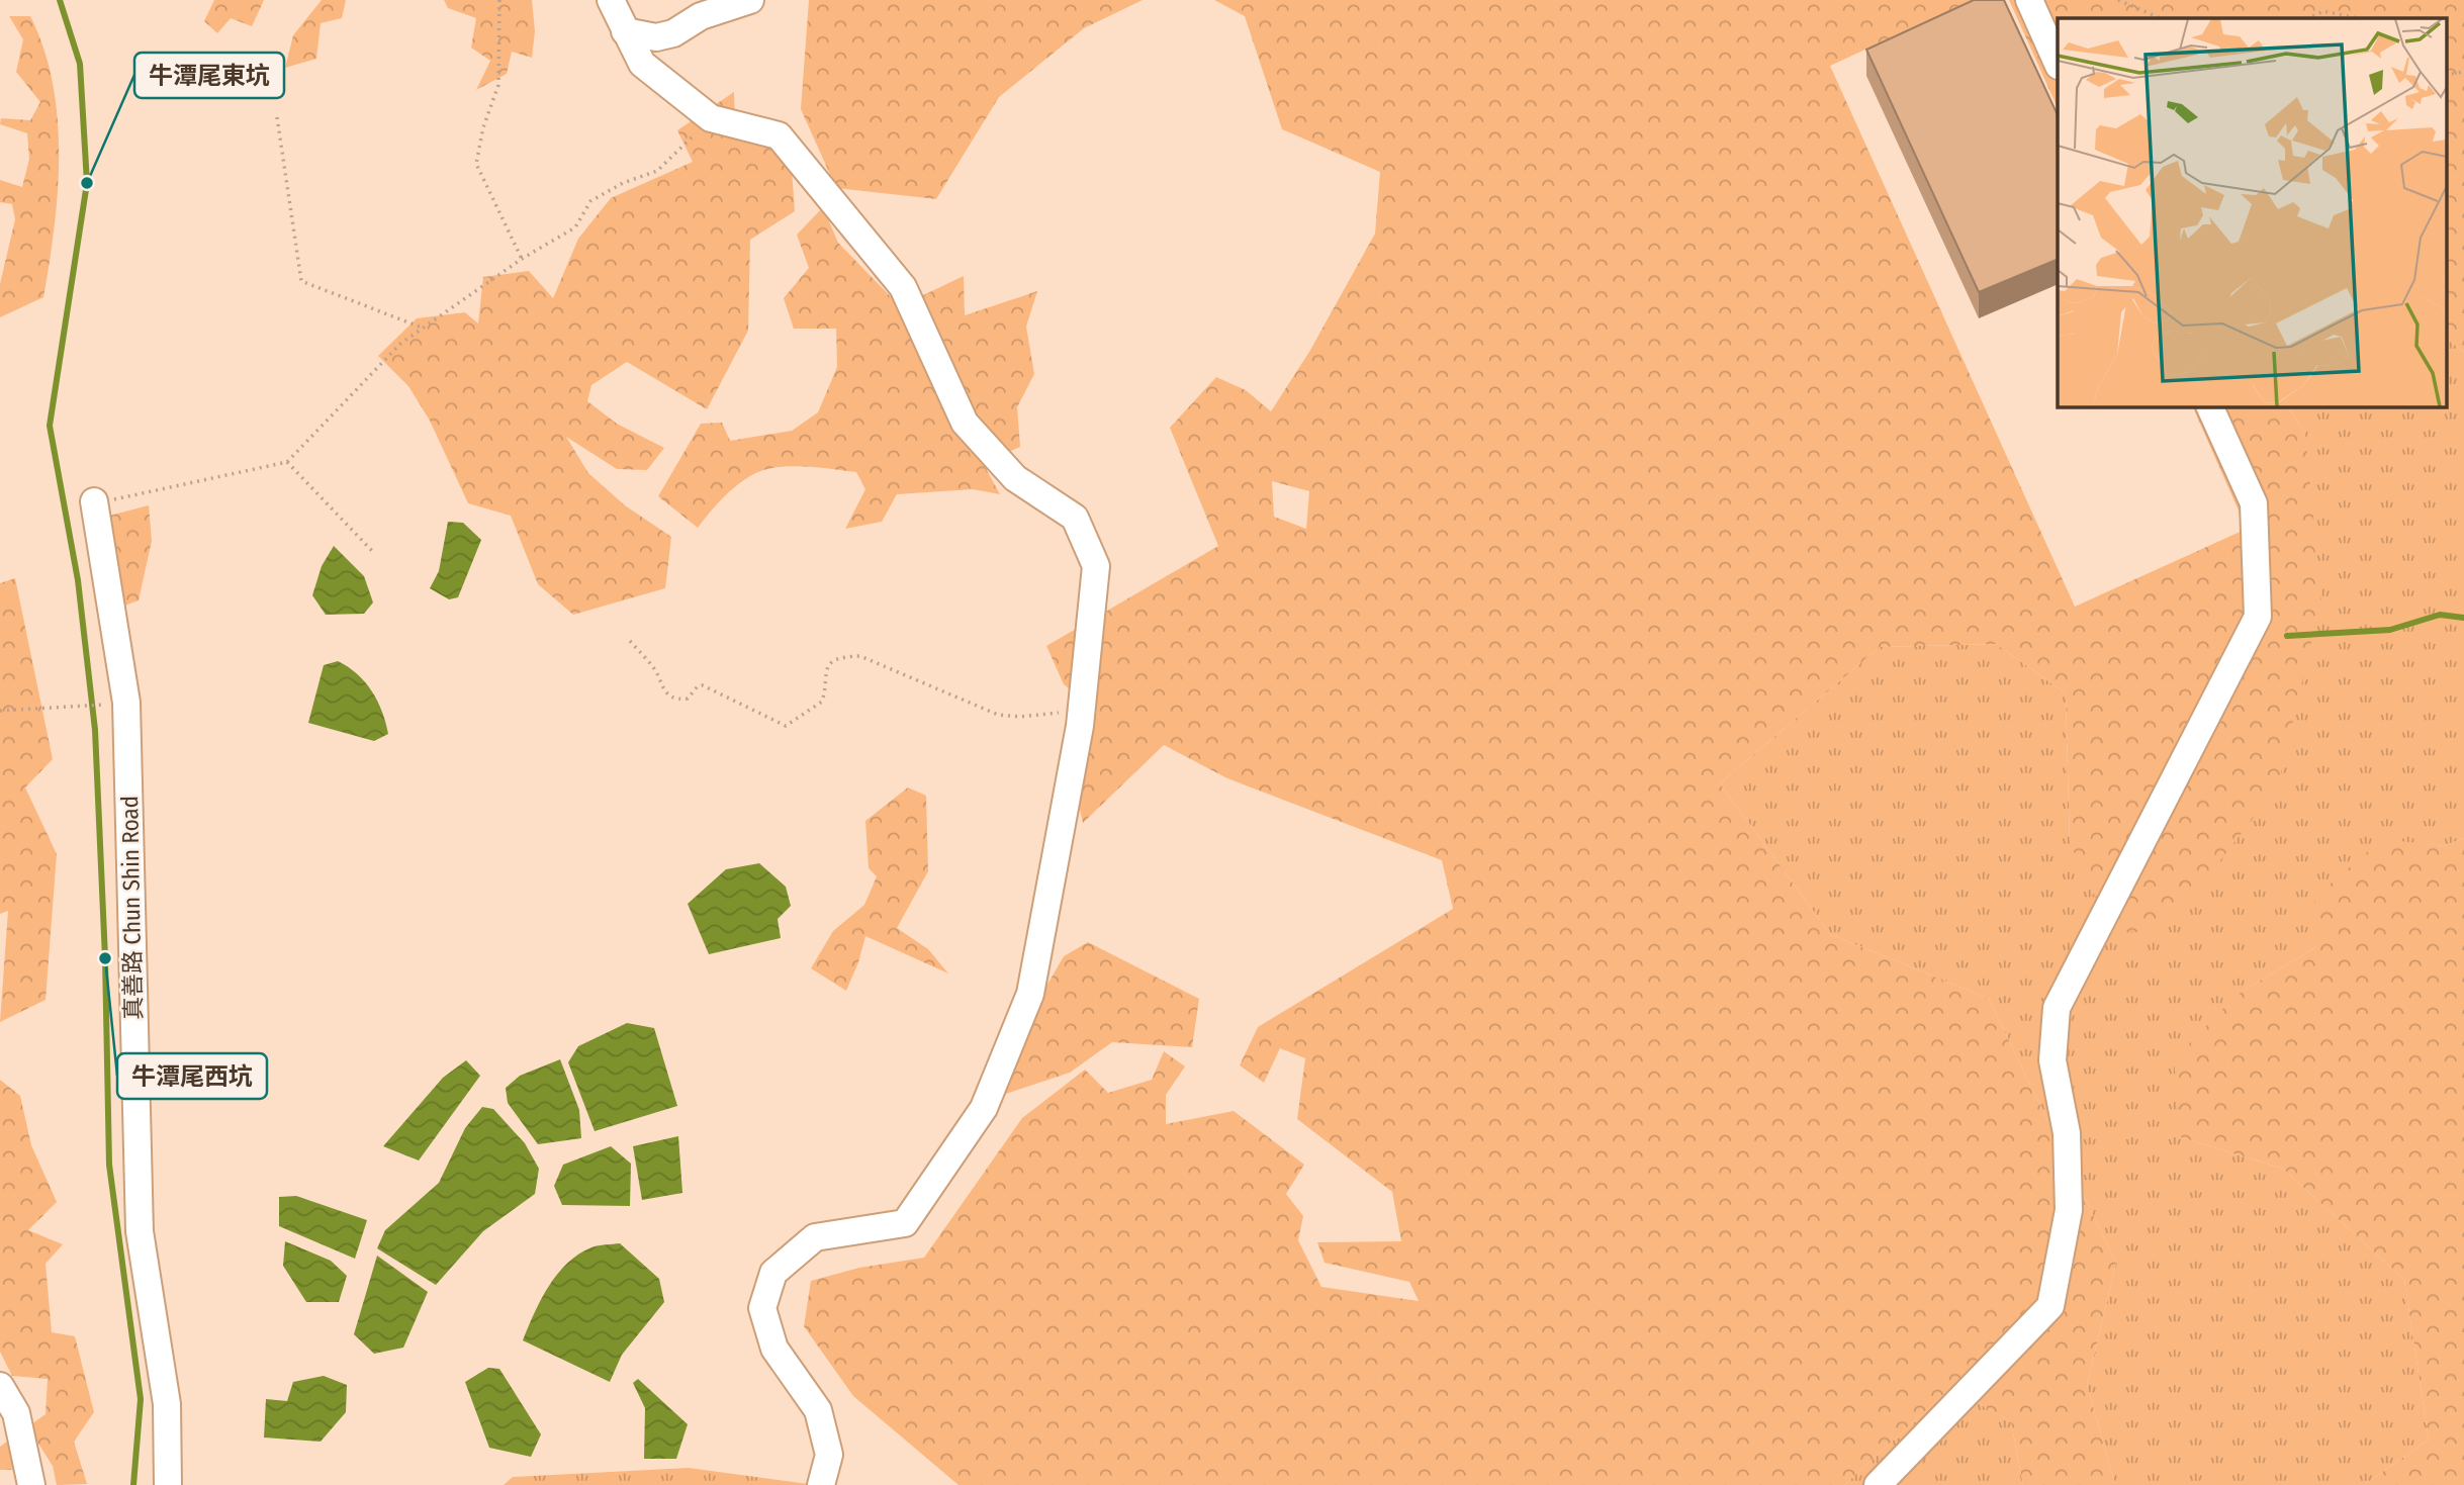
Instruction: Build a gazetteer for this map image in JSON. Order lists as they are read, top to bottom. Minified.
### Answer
{"streets":{"street":["真善路 Chun Shin Road"]},"places":["牛潭尾東坑","牛潭尾西坑"]}
